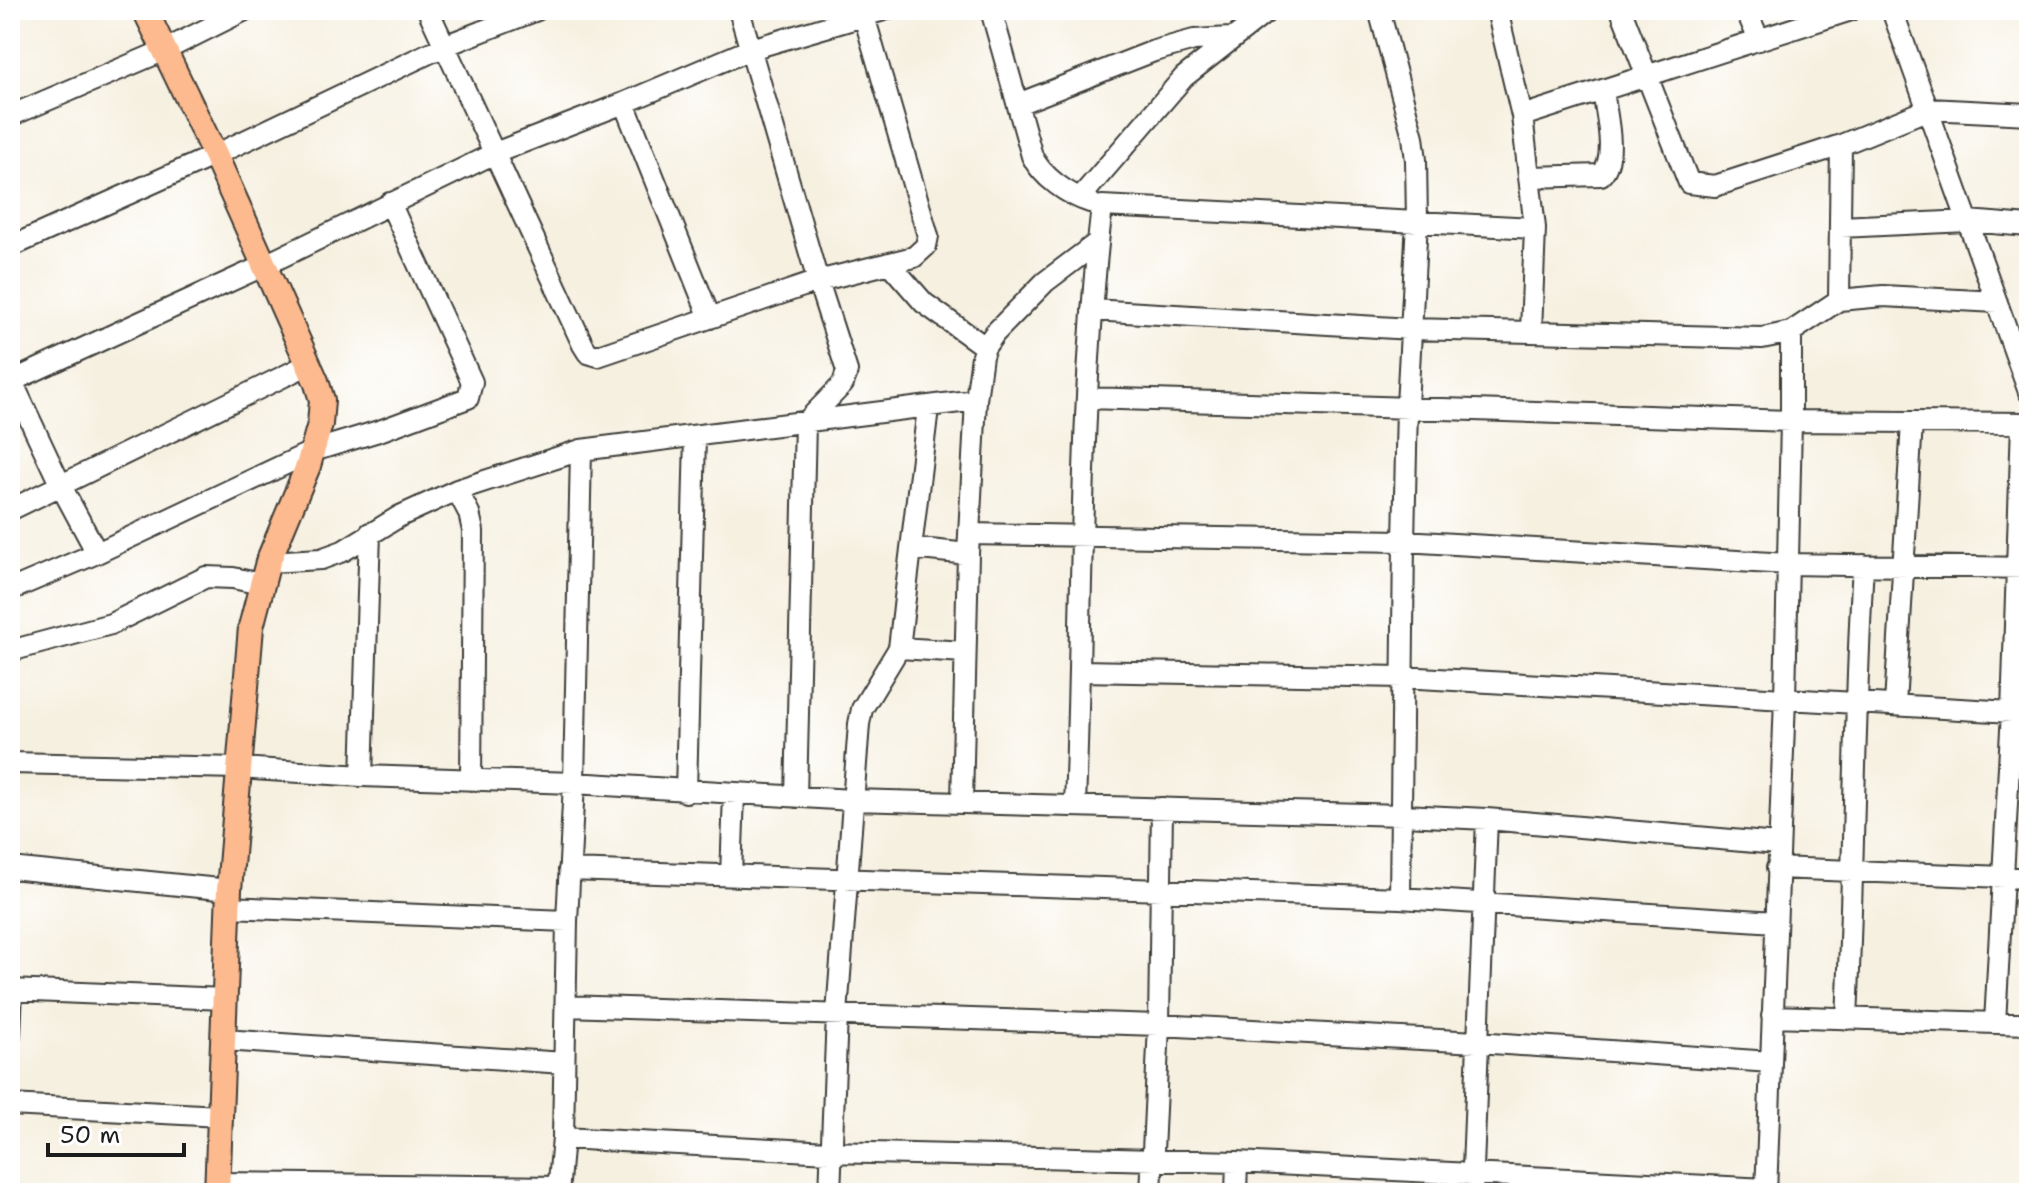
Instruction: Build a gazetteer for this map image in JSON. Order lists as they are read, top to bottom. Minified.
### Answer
{"scale_bar":"50 m"}
